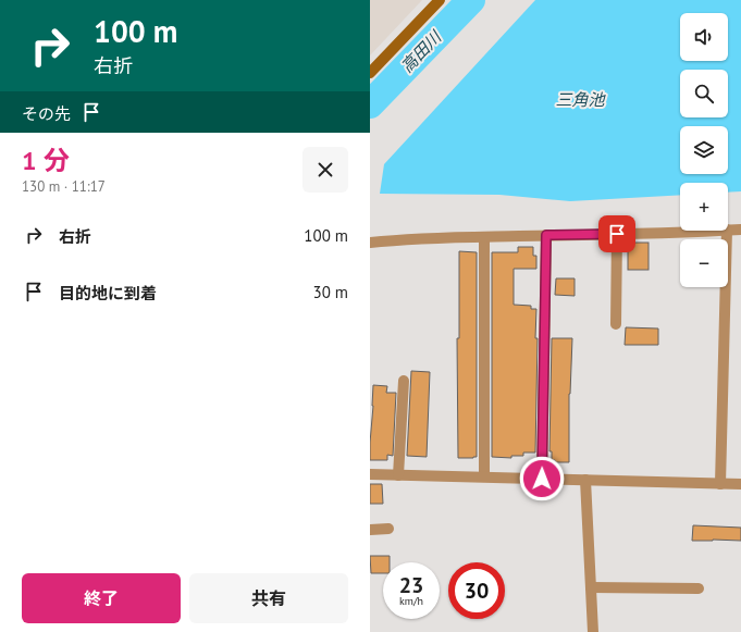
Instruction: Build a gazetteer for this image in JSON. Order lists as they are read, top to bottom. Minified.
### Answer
{"water":["高田川","三角池"],"page":{"turn":["100 m","右折"],"map_buttons":["+","−"],"then":"その先","heading":["1 分","130 m · 11:17"],"list":[{"name":"右折","value":"100 m"},{"name":"目的地に到着","value":"30 m"}],"speed":"23 km/h","limit":"30","buttons":["終了","共有"]}}
